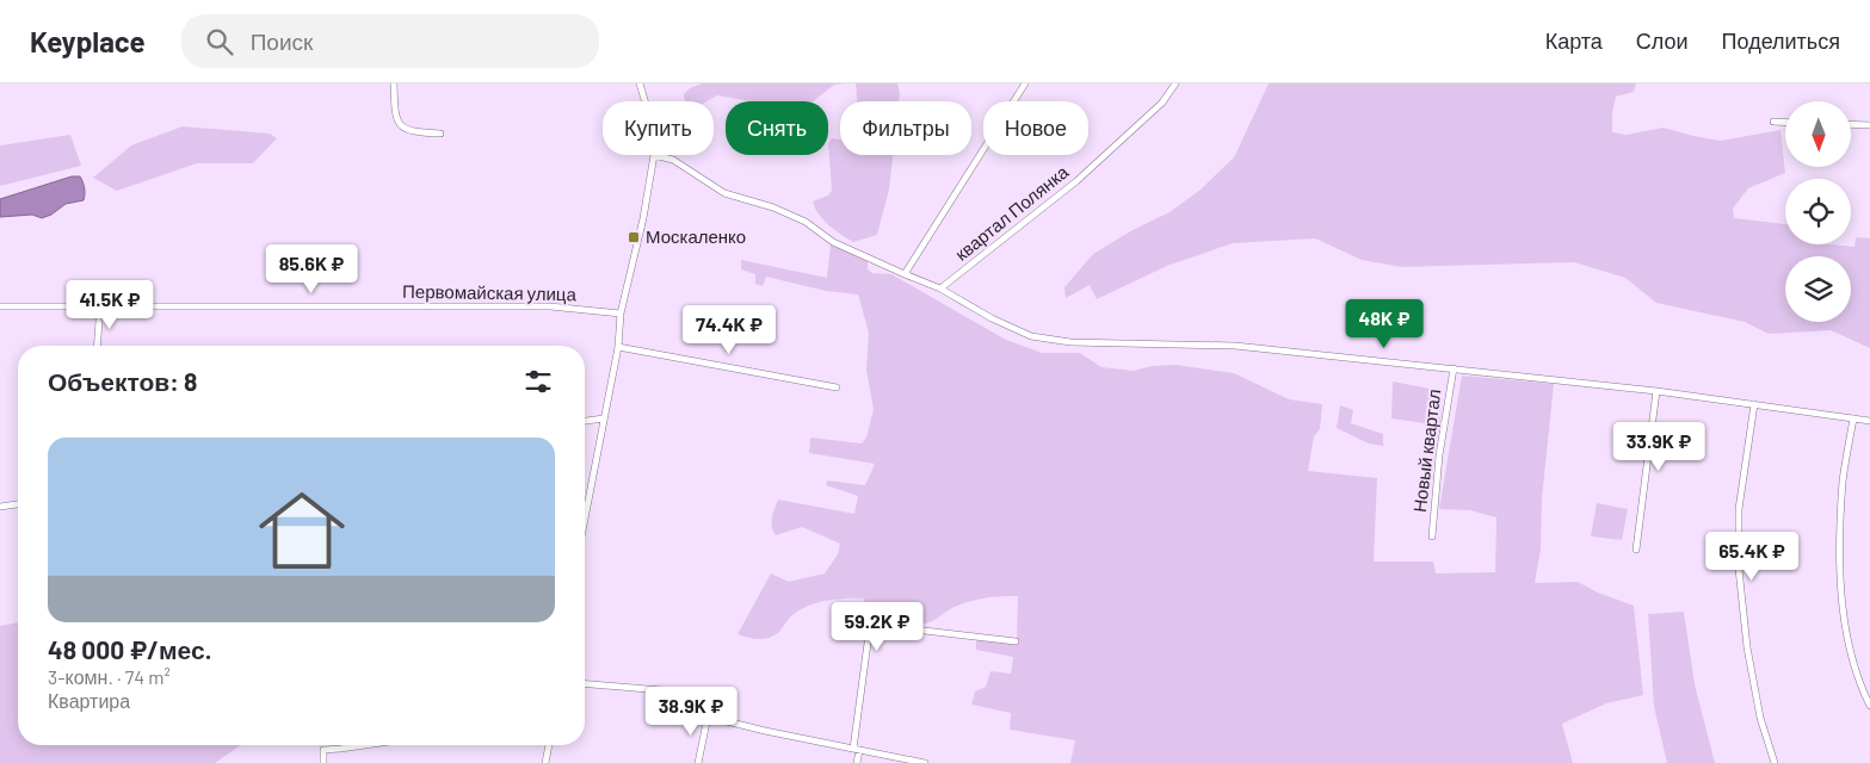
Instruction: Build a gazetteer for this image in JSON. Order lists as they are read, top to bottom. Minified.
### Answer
{"streets":{"street":["квартал Полянка","Первомайская улица","Новый квартал"]},"places":{"transit":["Москаленко"]},"north":"bottom","page":{"header":"Keyplace","search":"Поиск","nav":["Карта","Слои","Поделиться"],"chip":["Купить","Снять","Фильтры","Новое"],"price":["85.6K ₽","41.5K ₽","48K ₽","74.4K ₽","33.9K ₽","65.4K ₽","59.2K ₽","38.9K ₽"],"heading":"Объектов: 8","list":[{"name":"48 000 ₽/мес.","note":"3-комн. · 74 m² · Квартира"}]}}
